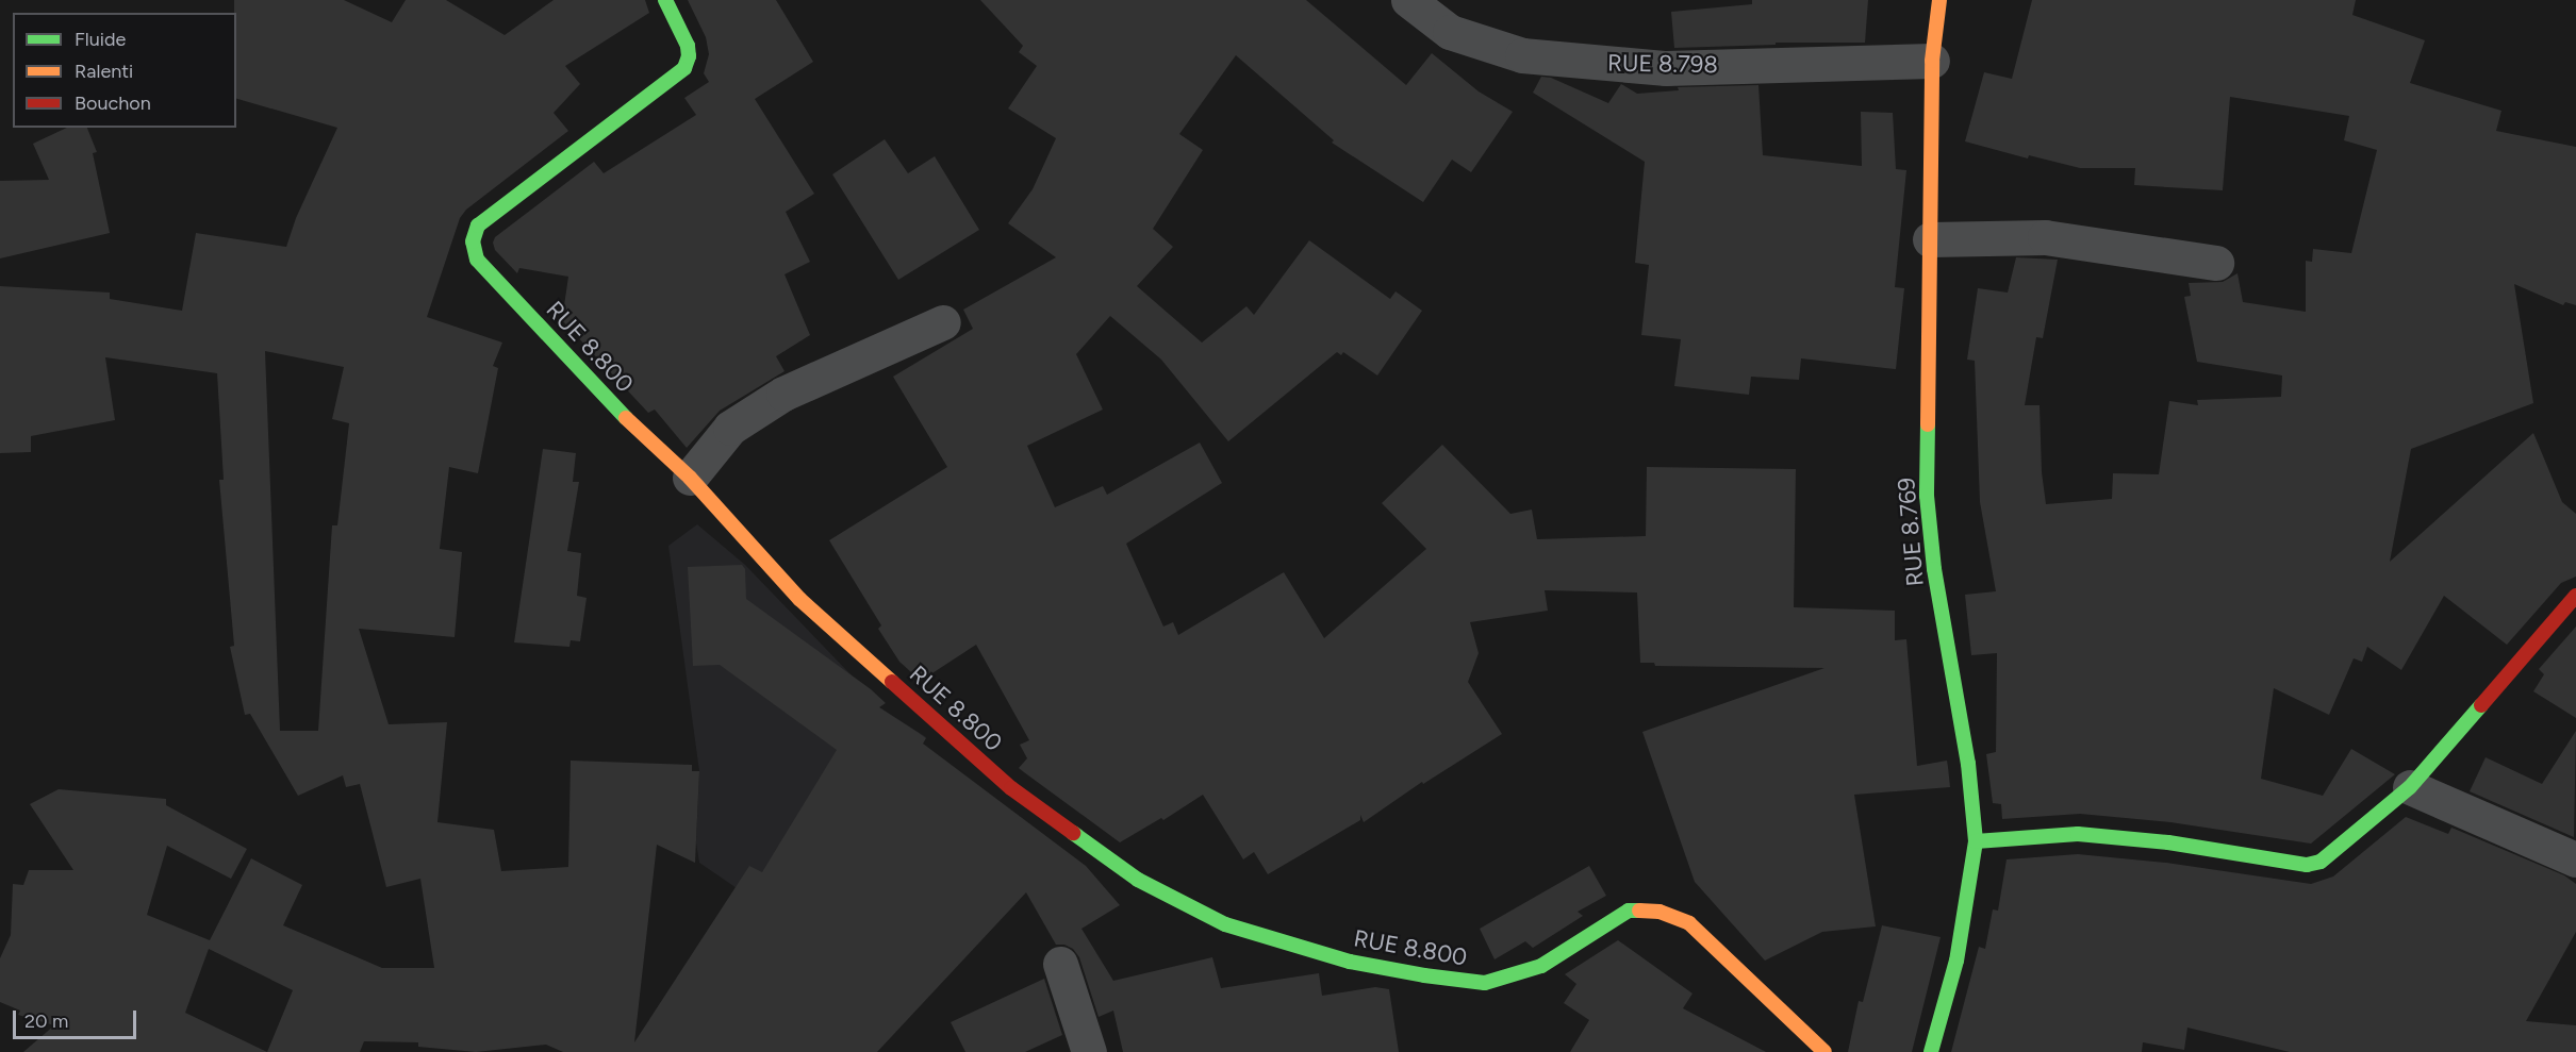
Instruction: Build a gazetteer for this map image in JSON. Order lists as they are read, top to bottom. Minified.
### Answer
{"streets":{"street":["RUE 8.798","RUE 8.800","RUE 8.769"]},"crossings":[["RUE 8.798","RUE 8.769"]],"legend":["Fluide","Ralenti","Bouchon"],"scale_bar":"20 m"}
